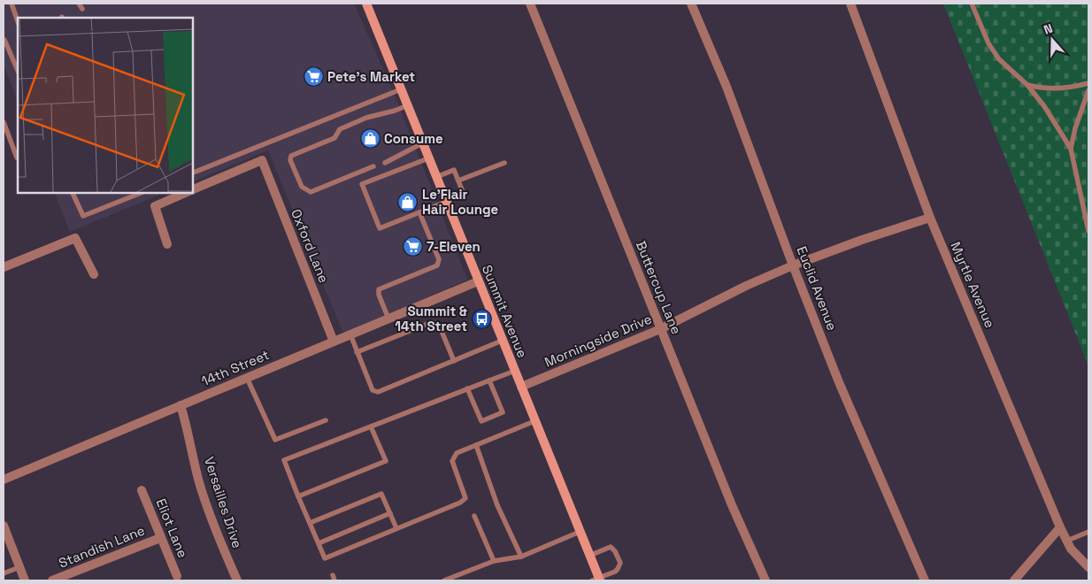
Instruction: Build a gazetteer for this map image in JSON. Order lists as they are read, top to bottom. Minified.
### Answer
{"streets":{"main road":["Summit Avenue"],"street":["Oxford Lane","Myrtle Avenue","Buttercup Lane","Euclid Avenue","Morningside Drive","14th Street","Versailles Drive","Eliot Lane","Standish Lane"]},"crossings":[["Oxford Lane","14th Street"],["Myrtle Avenue","Morningside Drive"],["Buttercup Lane","Morningside Drive"],["Euclid Avenue","Morningside Drive"],["Summit Avenue","Morningside Drive"],["Summit Avenue","14th Street"],["14th Street","Versailles Drive"],["Eliot Lane","Standish Lane"]],"places":{"supermarket":["Pete's Market","7-Eleven"],"shop":["Consume","Le’Flair Hair Lounge"],"bus stop":["Summit & 14th Street"]},"north":"top"}
